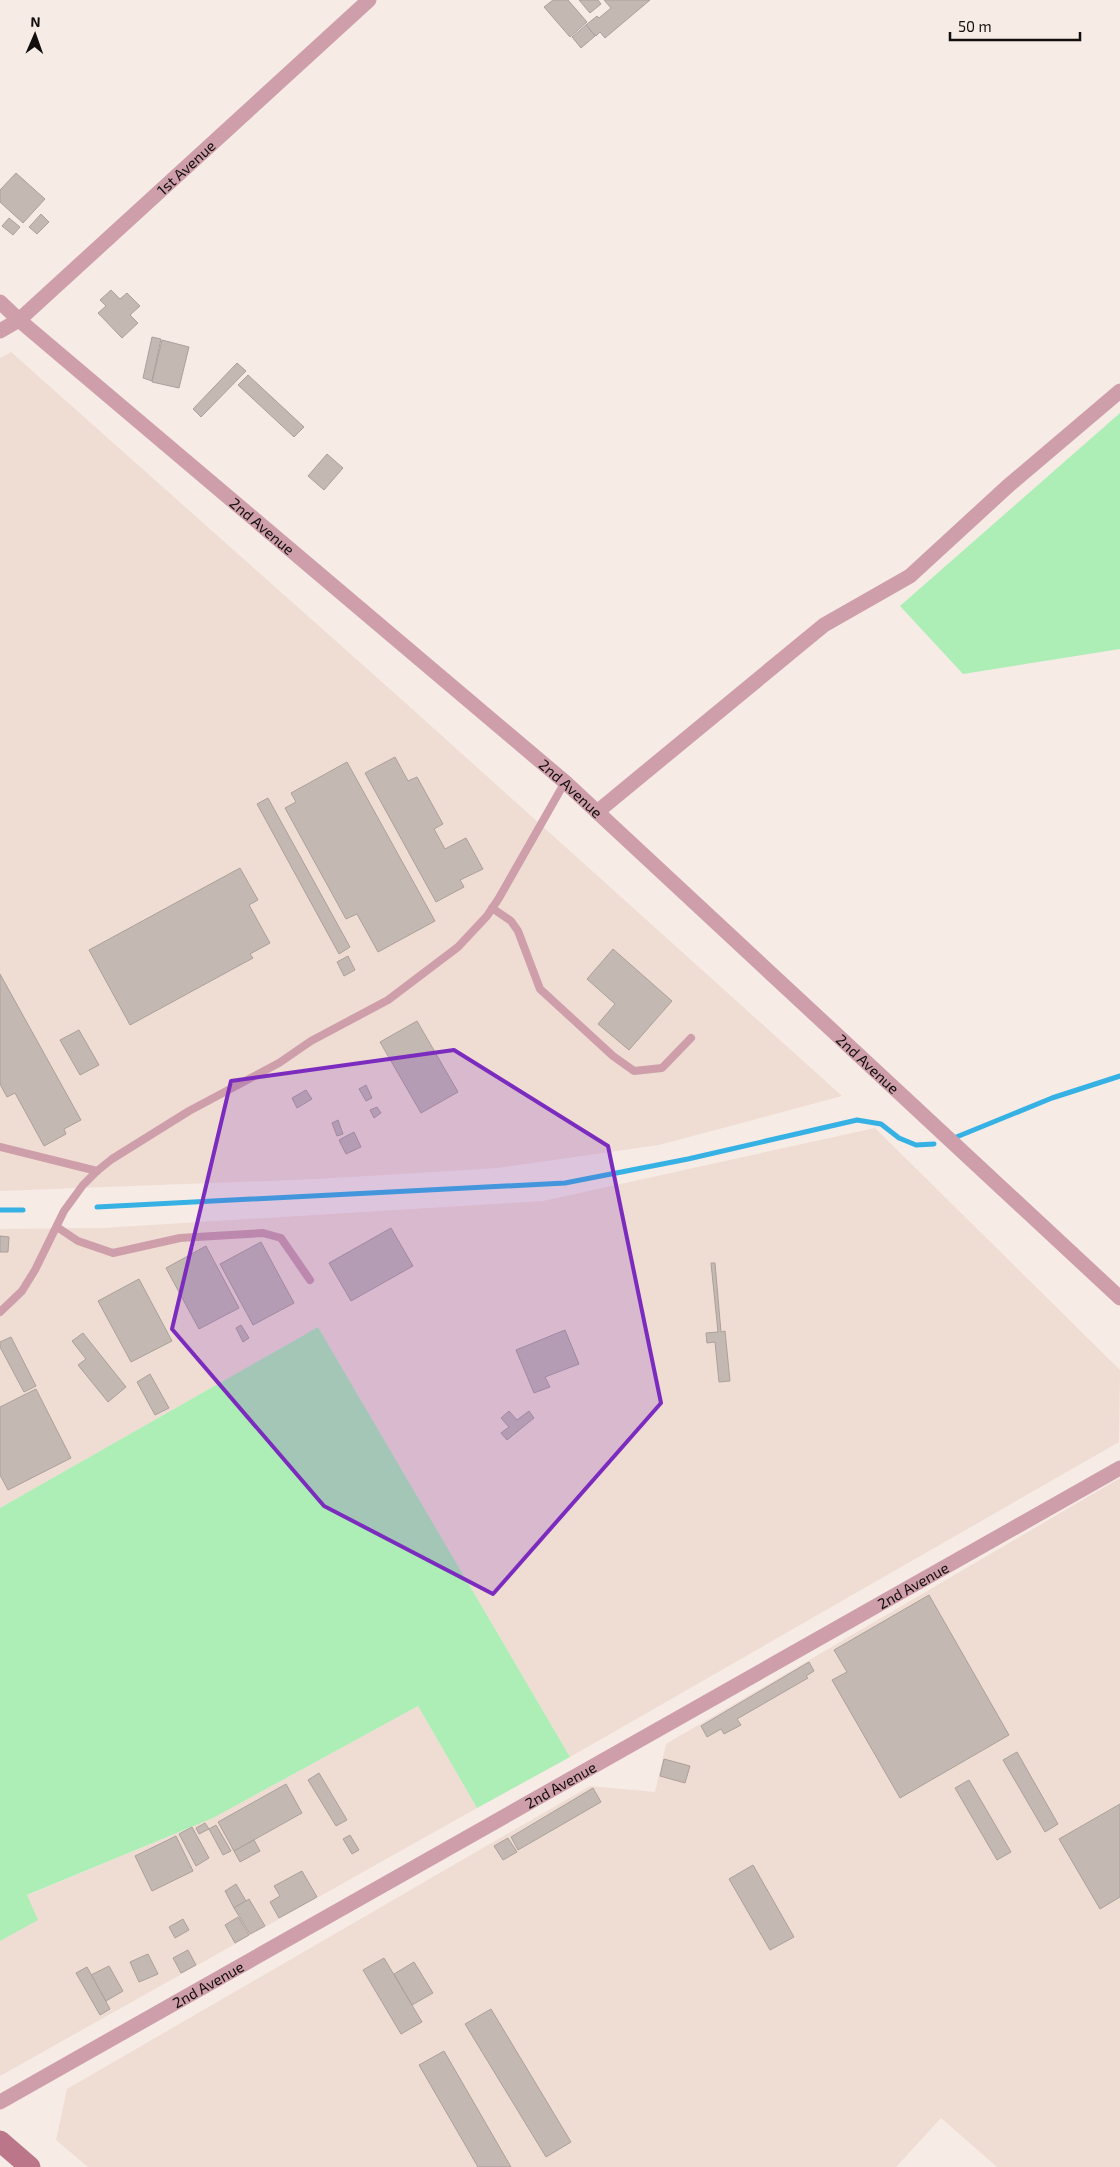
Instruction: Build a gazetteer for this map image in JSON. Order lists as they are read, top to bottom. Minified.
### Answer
{"streets":{"street":["1st Avenue","2nd Avenue"]},"crossings":[["1st Avenue","2nd Avenue"]],"scale_bar":"50 m","north":"top"}
